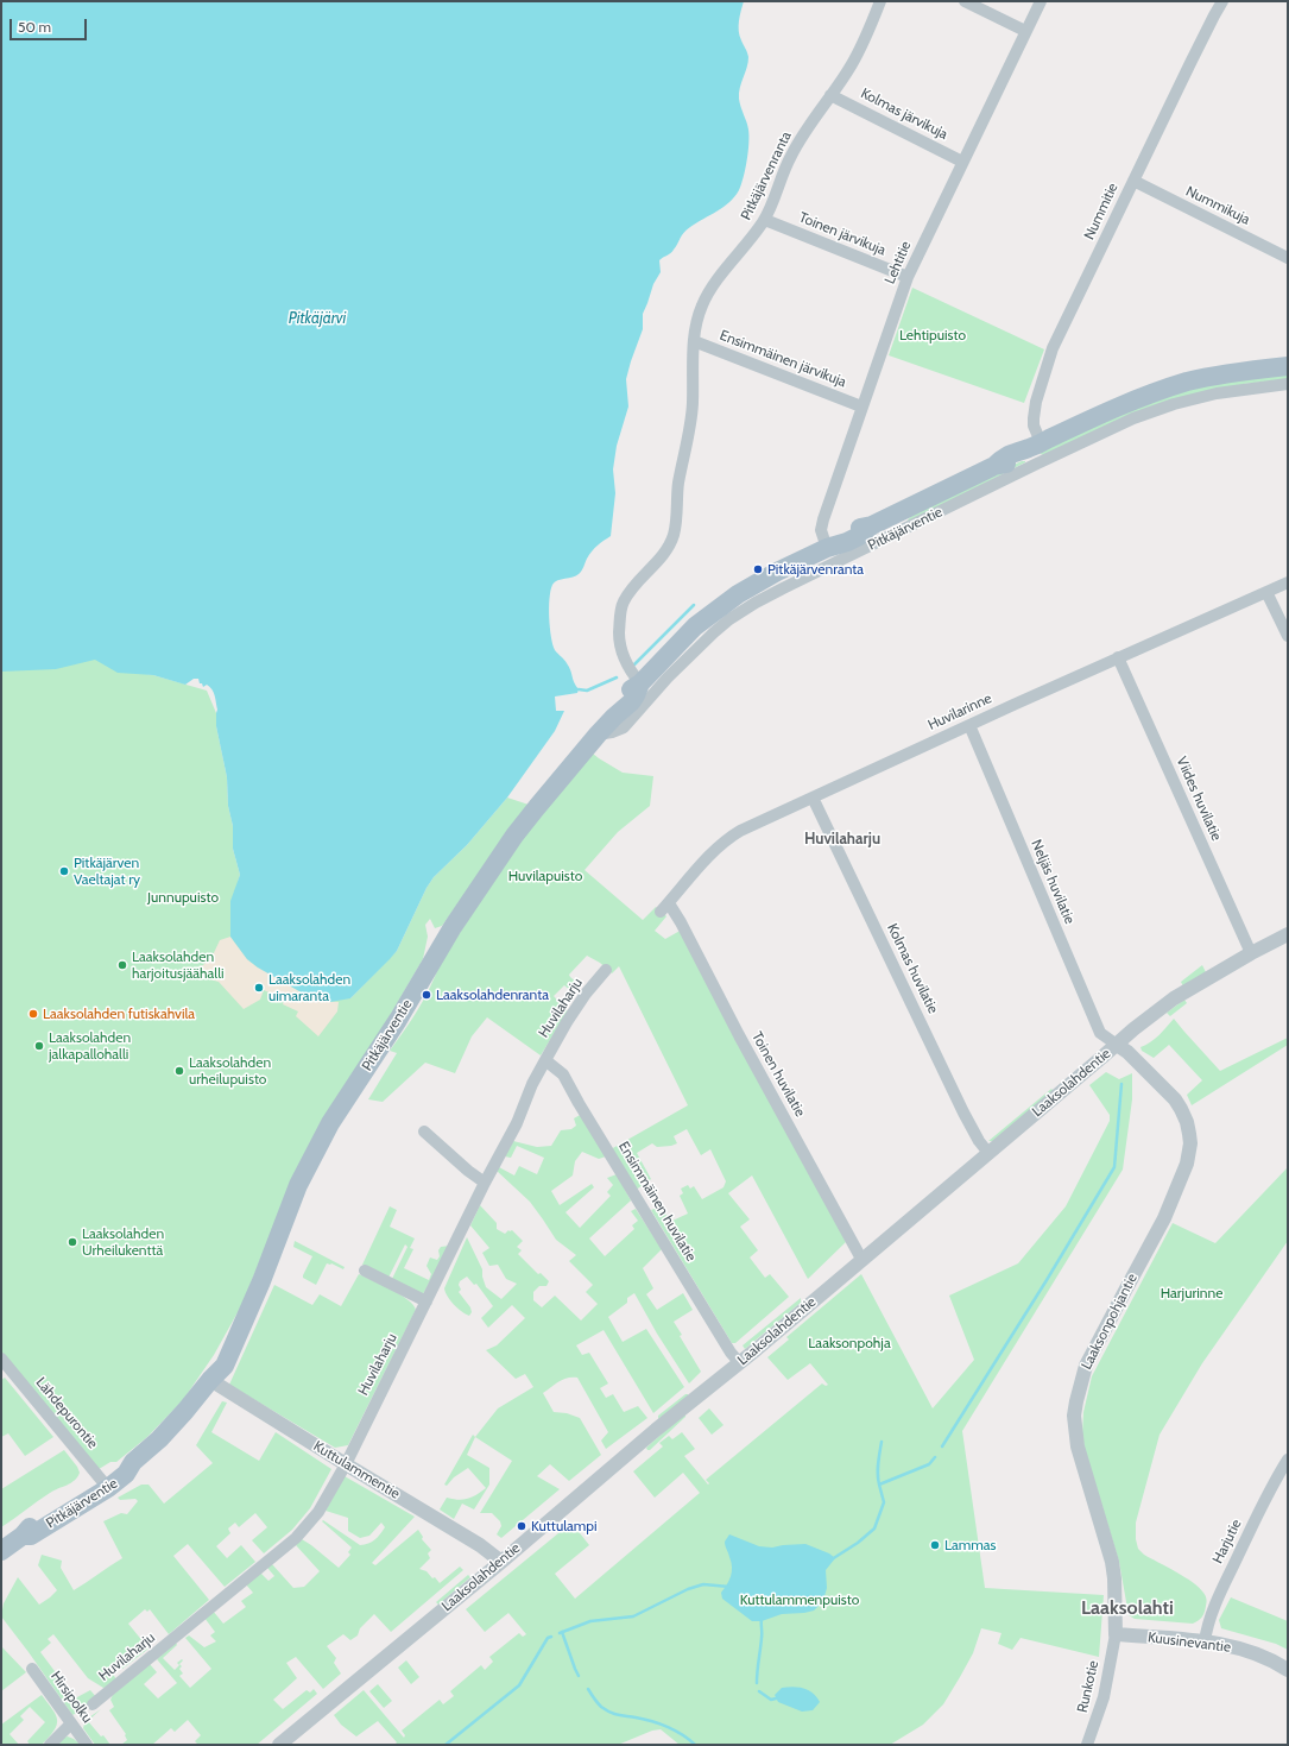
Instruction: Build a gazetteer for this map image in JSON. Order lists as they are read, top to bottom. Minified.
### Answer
{"streets":{"main road":["Pitkäjärventie"],"street":["Kolmas järvikuja","Pitkäjärvenranta","Nummikuja","Nummitie","Toinen järvikuja","Lehtitie","Ensimmäinen järvikuja","Huvilarinne","Viides huvilatie","Neljäs huvilatie","Kolmas huvilatie","Huvilaharju","Toinen huvilatie","Laaksolahdentie","Ensimmäinen huvilatie","Laaksonpohjantie","Lähdepurontie","Kuttulammentie","Harjutie","Kuusinevantie","Runkotie","Hirsipolku"]},"crossings":[["Kolmas järvikuja","Pitkäjärvenranta"],["Kolmas järvikuja","Lehtitie"],["Pitkäjärvenranta","Toinen järvikuja"],["Pitkäjärvenranta","Ensimmäinen järvikuja"],["Pitkäjärvenranta","Pitkäjärventie"],["Nummikuja","Nummitie"],["Nummitie","Pitkäjärventie"],["Toinen järvikuja","Lehtitie"],["Lehtitie","Ensimmäinen järvikuja"],["Lehtitie","Pitkäjärventie"],["Pitkäjärventie","Lähdepurontie"],["Pitkäjärventie","Kuttulammentie"],["Huvilarinne","Viides huvilatie"],["Huvilarinne","Neljäs huvilatie"],["Huvilarinne","Kolmas huvilatie"],["Huvilarinne","Toinen huvilatie"],["Viides huvilatie","Laaksolahdentie"],["Neljäs huvilatie","Laaksolahdentie"],["Neljäs huvilatie","Laaksonpohjantie"],["Kolmas huvilatie","Laaksolahdentie"],["Huvilaharju","Ensimmäinen huvilatie"],["Huvilaharju","Kuttulammentie"],["Toinen huvilatie","Laaksolahdentie"],["Laaksolahdentie","Ensimmäinen huvilatie"],["Laaksolahdentie","Laaksonpohjantie"],["Laaksolahdentie","Kuttulammentie"],["Laaksonpohjantie","Kuusinevantie"],["Laaksonpohjantie","Runkotie"],["Harjutie","Kuusinevantie"],["Kuusinevantie","Runkotie"]],"districts":["Huvilaharju","Laaksolahti"],"water":["Pitkäjärvi"],"parks":["Lehtipuisto","Huvilapuisto","Junnupuisto","Harjurinne","Laaksonpohja","Kuttulammenpuisto"],"places":["Pitkäjärvenranta","Pitkäjärven Vaeltajat ry","Laaksolahden harjoitusjäähalli","Laaksolahden uimaranta","Laaksolahdenranta","Laaksolahden futiskahvila","Laaksolahden jalkapallohalli","Laaksolahden urheilupuisto","Laaksolahden Urheilukenttä","Kuttulampi","Lammas"],"scale_bar":"50 m"}
